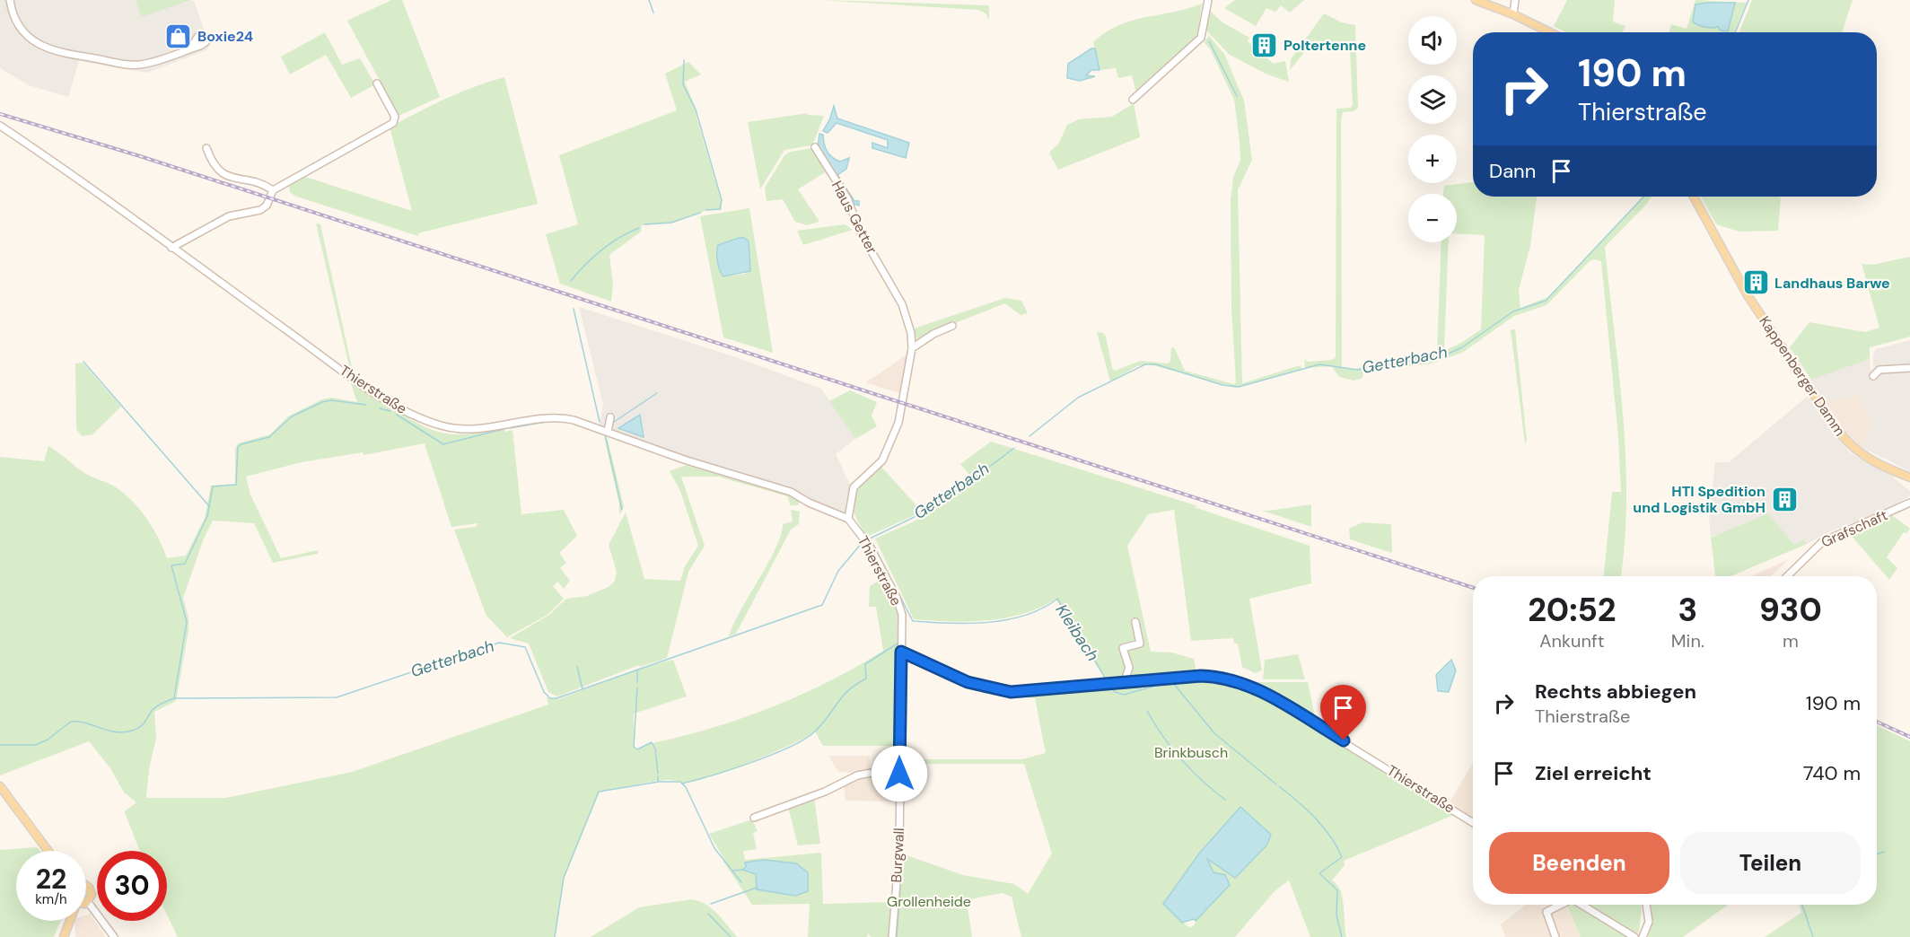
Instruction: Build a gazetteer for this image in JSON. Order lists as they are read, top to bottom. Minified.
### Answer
{"streets":{"main road":["Kappenberger Damm"],"street":["Haus Getter","Thierstraße","Grafschaft","Burgwall"]},"crossings":[["Haus Getter","Thierstraße"],["Thierstraße","Burgwall"]],"water":["Getterbach","Kleibach"],"parks":["Brinkbusch","Grollenheide"],"places":{"shop":["Boxie24"],"building":["Poltertenne","Landhaus Barwe","HTI Spedition und Logistik GmbH"]},"page":{"map_buttons":["+","−"],"turn":["190 m","Thierstraße"],"then":"Dann","eta":["20:52","Ankunft","3","Min.","930","m"],"list":[{"name":"Rechts abbiegen","note":"Thierstraße","value":"190 m"},{"name":"Ziel erreicht","value":"740 m"}],"buttons":["Beenden","Teilen"],"speed":"22 km/h","limit":"30"}}
